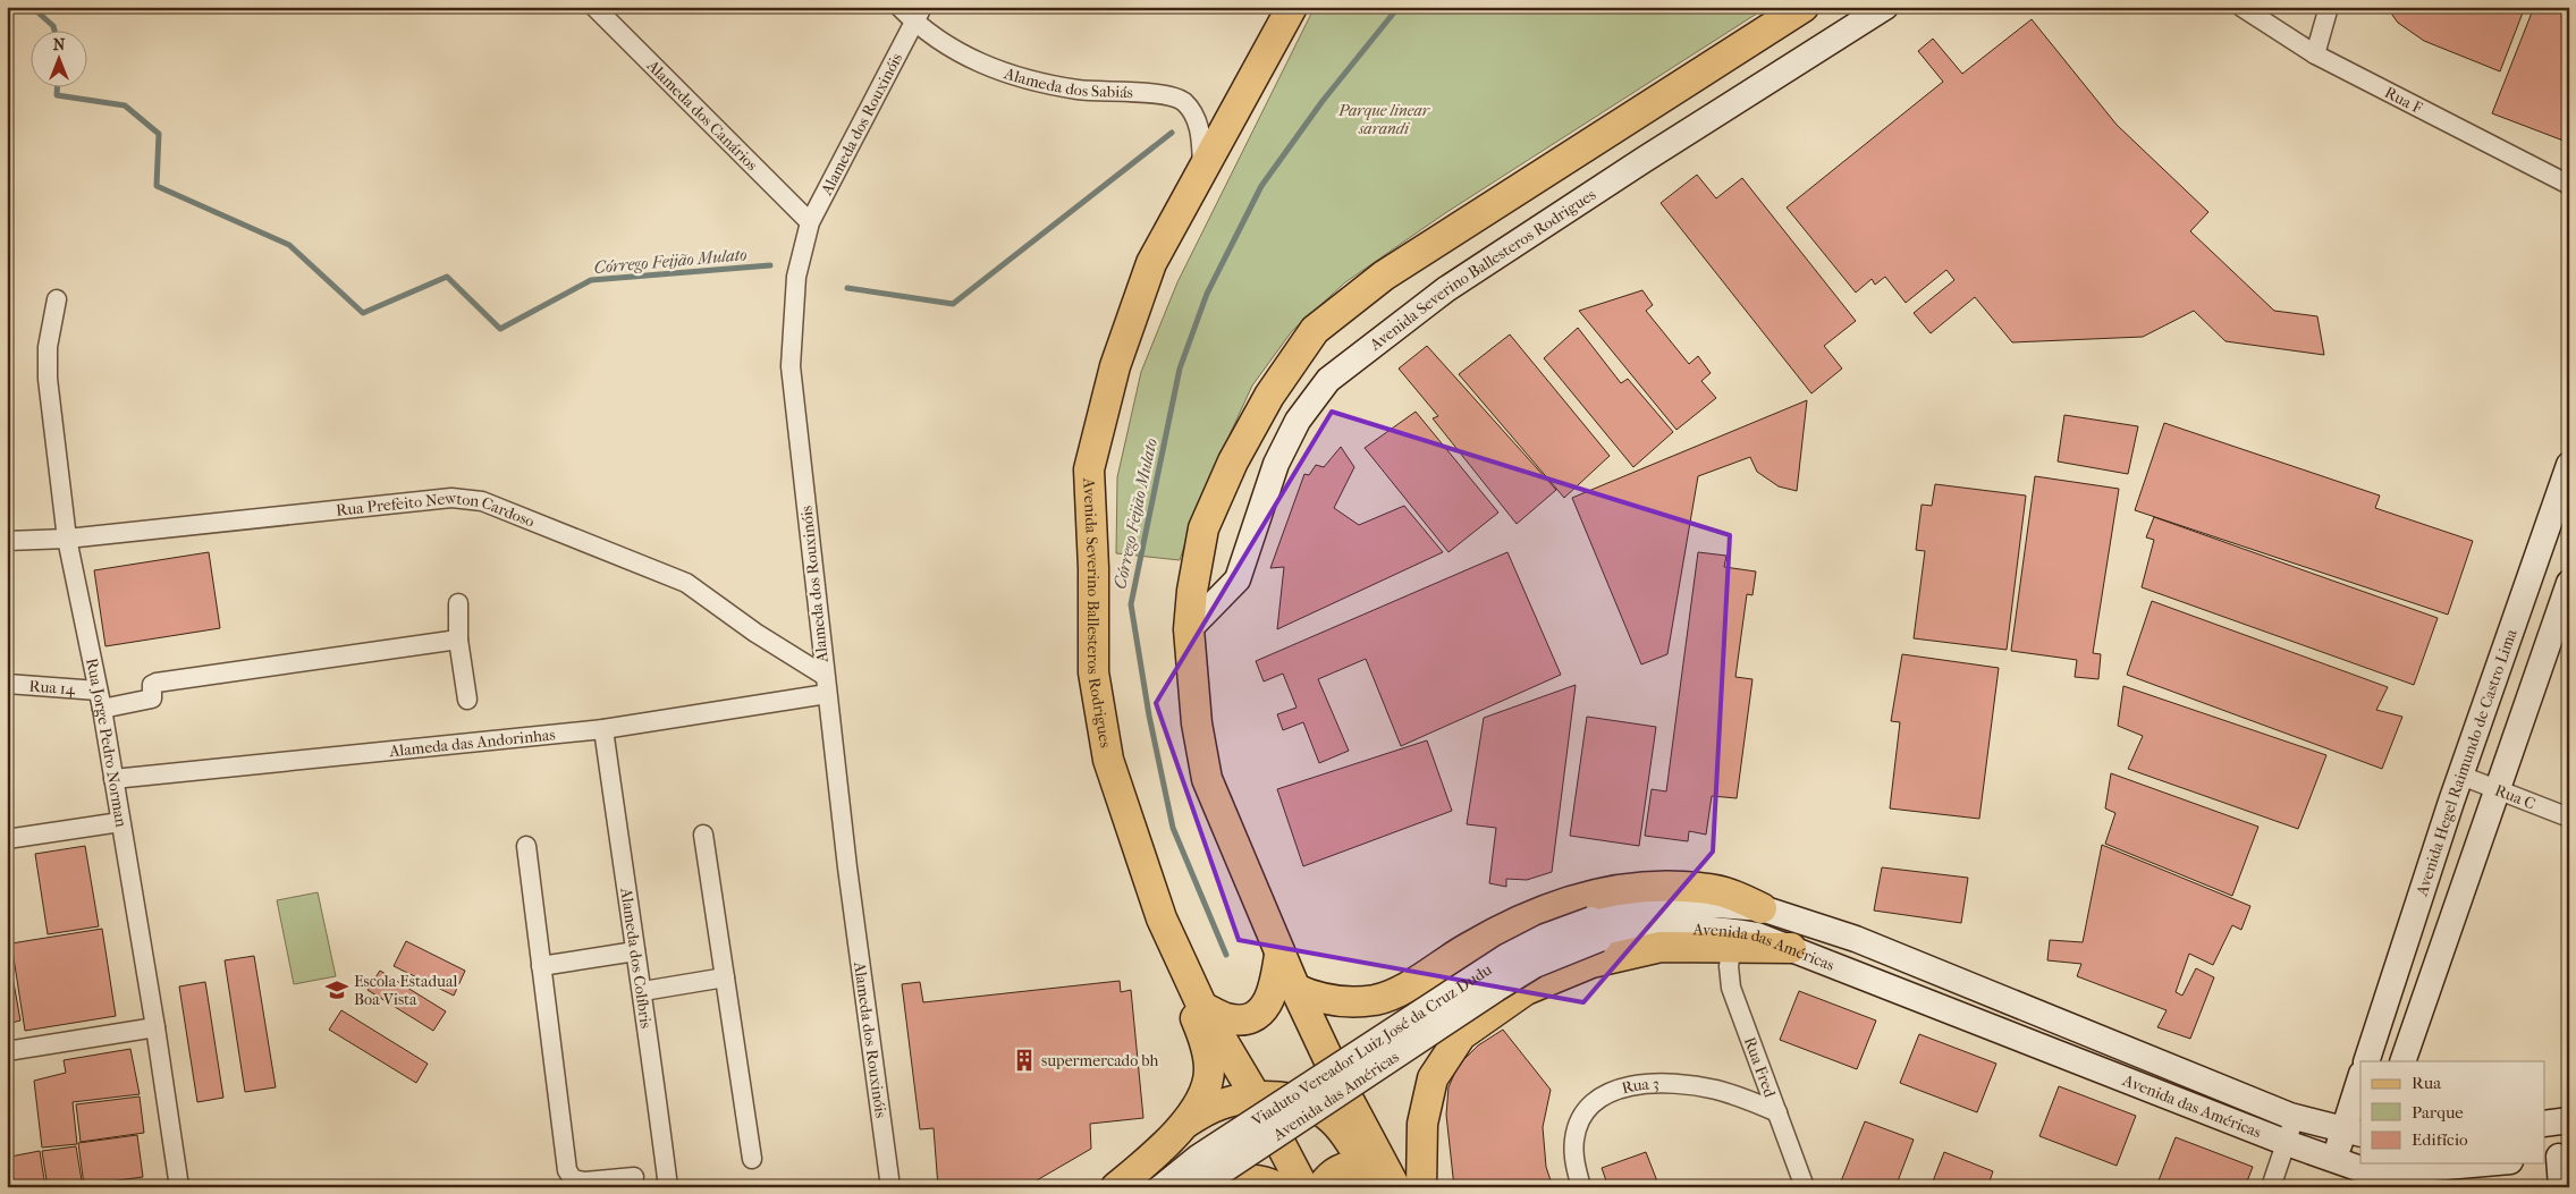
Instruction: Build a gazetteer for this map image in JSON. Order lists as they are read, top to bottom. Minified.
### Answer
{"streets":{"main road":["Avenida Severino Ballesteros Rodrigues","Avenida Hegel Raimundo de Castro Lima","Avenida das Américas","Viaduto Vereador Luiz José da Cruz Dudu"],"street":["Alameda dos Sabiás","Rua F","Alameda dos Canários","Alameda dos Rouxinóis","Rua Prefeito Newton Cardoso","Rua 14","Alameda das Andorinhas","Rua Jorge Pedro Norman","Rua C","Alameda dos Colíbris","Rua Fred","Rua 3"]},"crossings":[["Alameda dos Sabiás","Alameda dos Rouxinóis"],["Alameda dos Sabiás","Avenida Severino Ballesteros Rodrigues"],["Alameda dos Canários","Alameda dos Rouxinóis"],["Alameda dos Rouxinóis","Rua Prefeito Newton Cardoso"],["Alameda dos Rouxinóis","Alameda das Andorinhas"],["Rua Prefeito Newton Cardoso","Alameda das Andorinhas"],["Rua Prefeito Newton Cardoso","Rua Jorge Pedro Norman"],["Rua 14","Rua Jorge Pedro Norman"],["Alameda das Andorinhas","Rua Jorge Pedro Norman"],["Alameda das Andorinhas","Alameda dos Colíbris"],["Avenida Hegel Raimundo de Castro Lima","Rua C"],["Avenida das Américas","Viaduto Vereador Luiz José da Cruz Dudu"],["Rua Fred","Rua 3"]],"water":["Córrego Feijão Mulato"],"parks":["Parque linear sarandi"],"places":{"school or university":["Escola Estadual Boa Vista"],"building":["supermercado bh"]},"legend":["Rua","Parque","Edifício"],"north":"top"}
